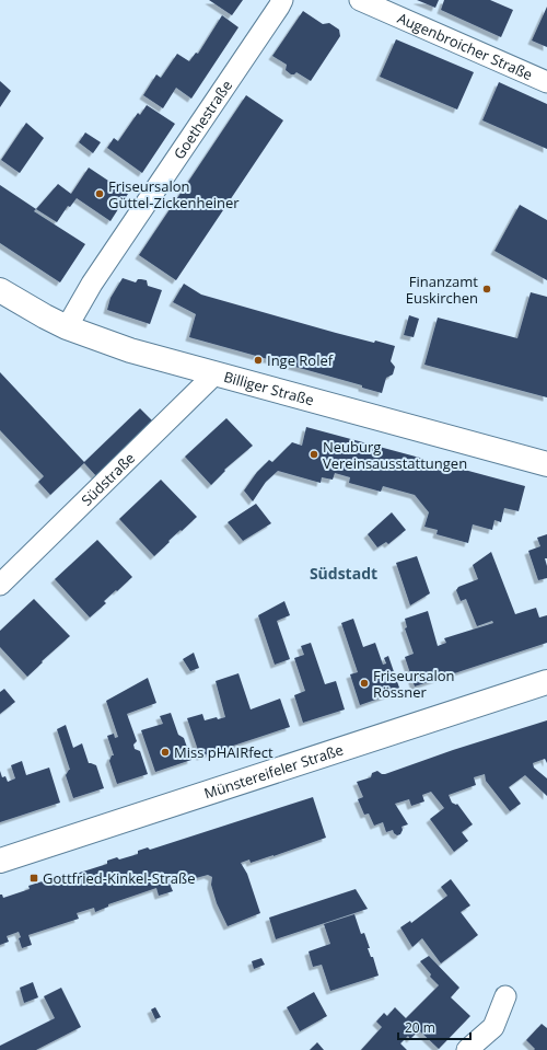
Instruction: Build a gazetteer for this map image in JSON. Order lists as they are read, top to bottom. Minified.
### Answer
{"streets":{"street":["Augenbroicher Straße","Goethestraße","Billiger Straße","Südstraße","Münstereifeler Straße"]},"crossings":[["Goethestraße","Billiger Straße"],["Billiger Straße","Südstraße"]],"districts":["Südstadt"],"places":{"other":["Friseursalon Güttel-Zickenheiner","Finanzamt Euskirchen","Inge Rolef","Neuburg Vereinsausstattungen","Friseursalon Rössner","Miss pHAIRfect"],"transit":["Gottfried-Kinkel-Straße"]},"scale_bar":"20 m"}
